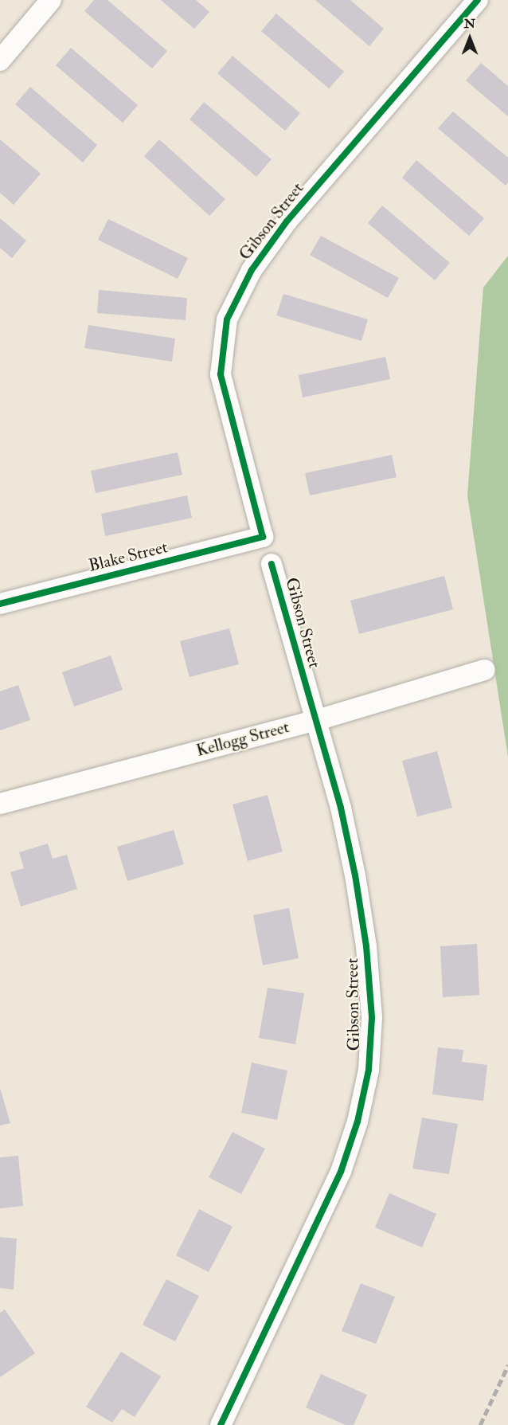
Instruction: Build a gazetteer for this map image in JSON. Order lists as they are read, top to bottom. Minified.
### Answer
{"streets":{"street":["Gibson Street","Blake Street","Kellogg Street"]},"crossings":[["Gibson Street","Blake Street"],["Gibson Street","Kellogg Street"]],"north":"top"}
